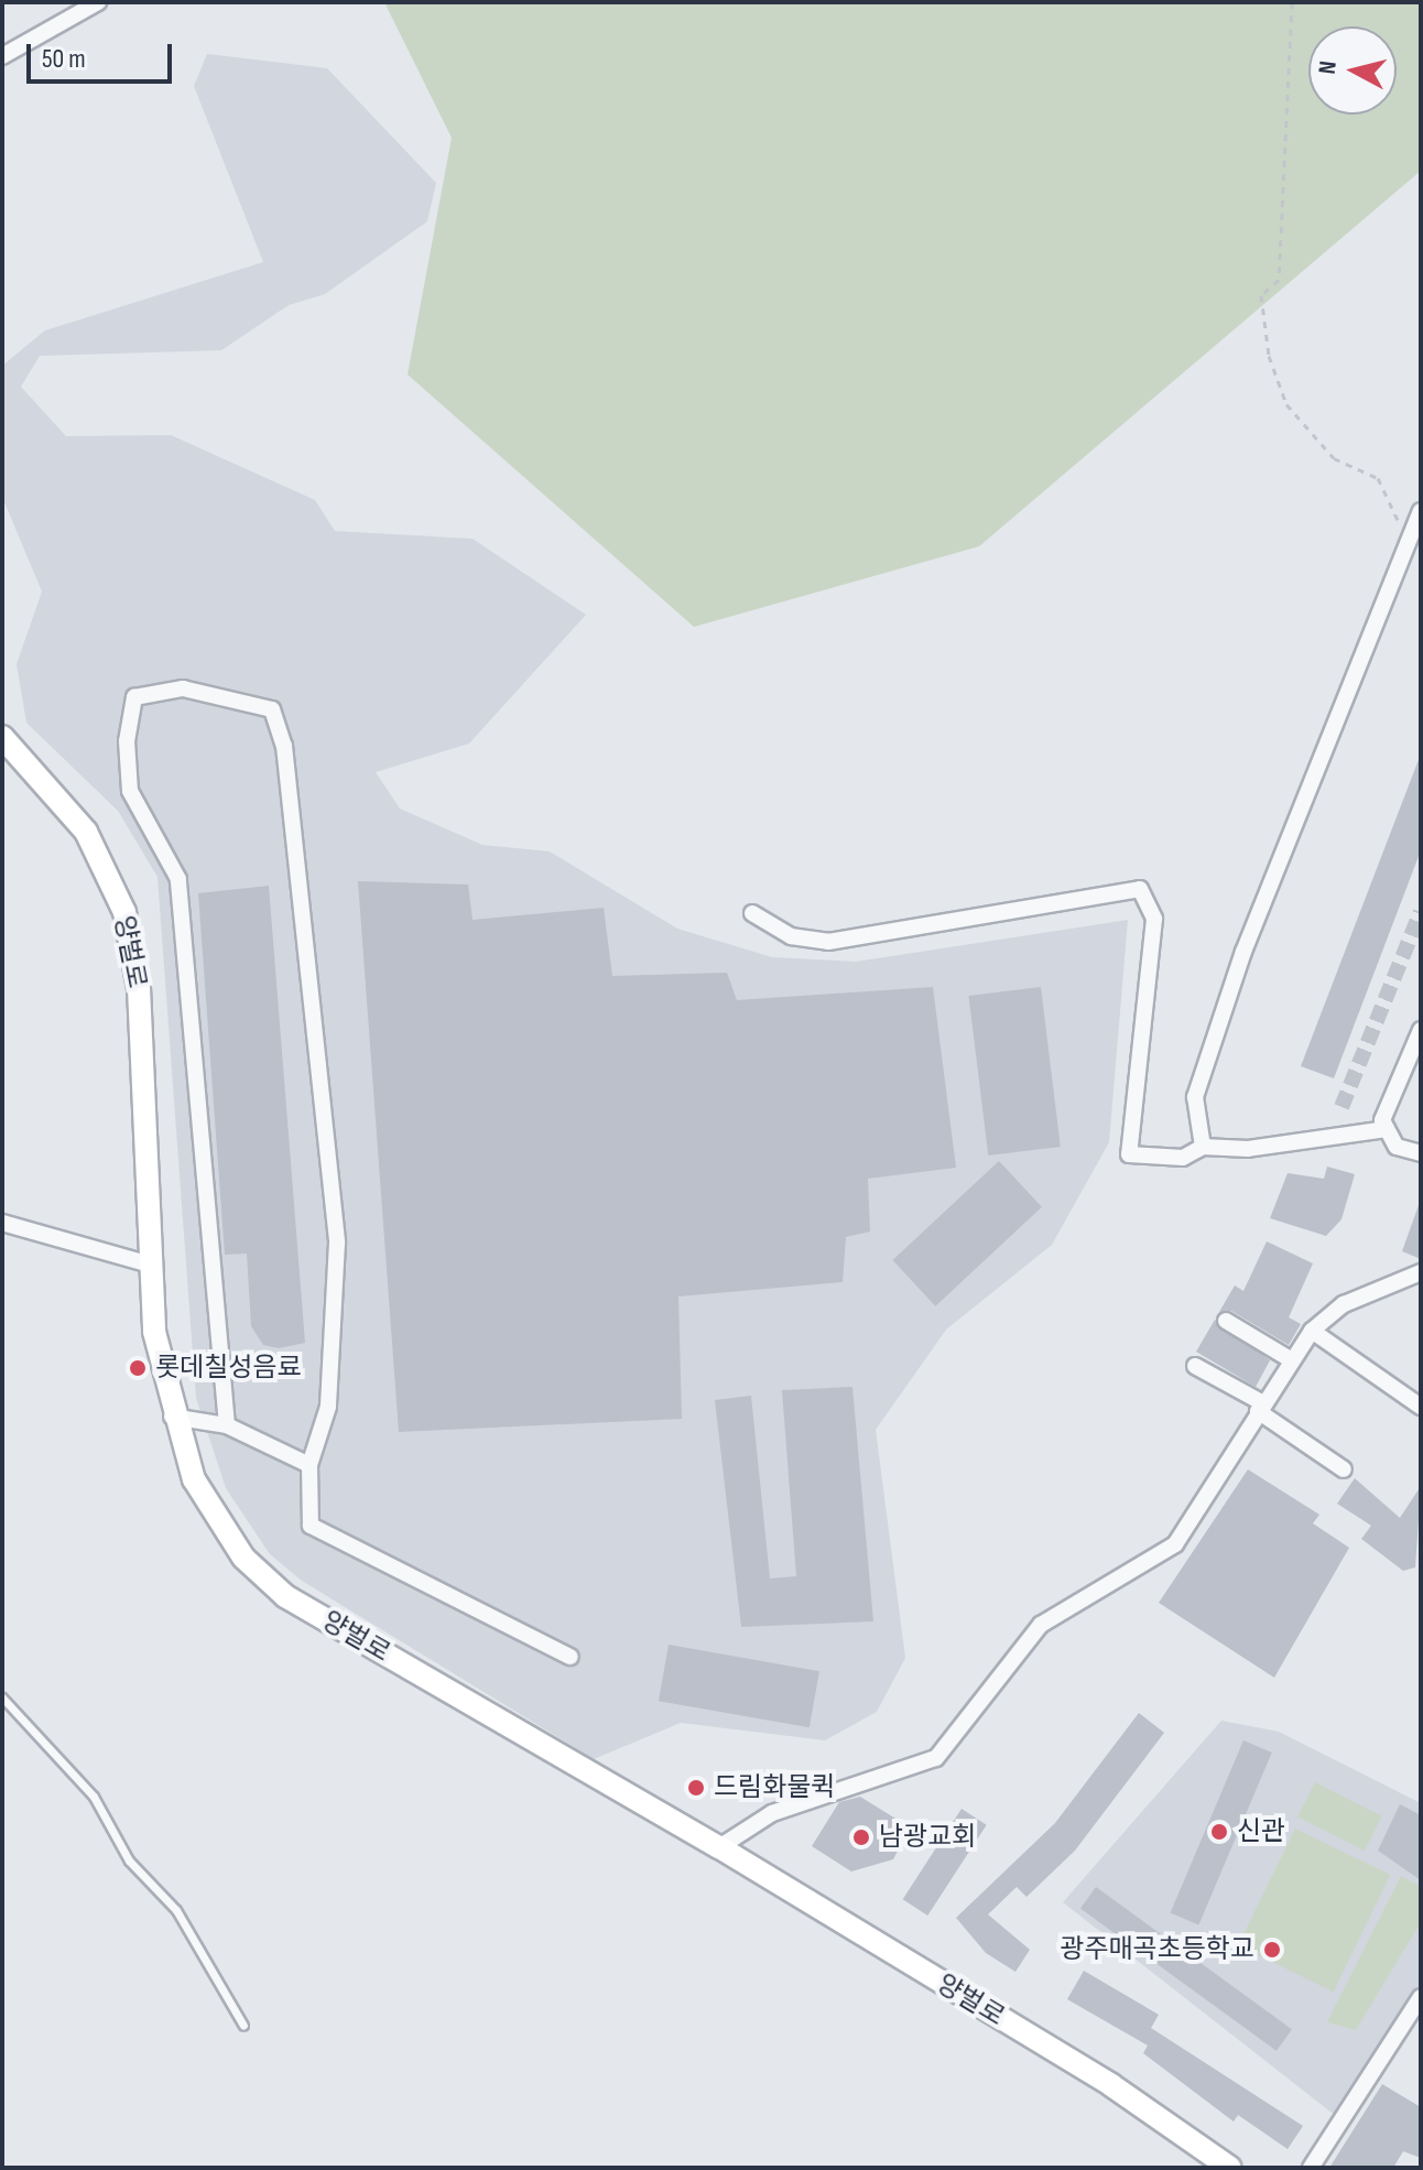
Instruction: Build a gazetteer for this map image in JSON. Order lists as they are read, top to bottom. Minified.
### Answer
{"streets":{"street":["양벌로"]},"places":["롯데칠성음료","드림화물퀵","신관","남광교회","광주매곡초등학교"],"scale_bar":"50 m","north":"left"}
